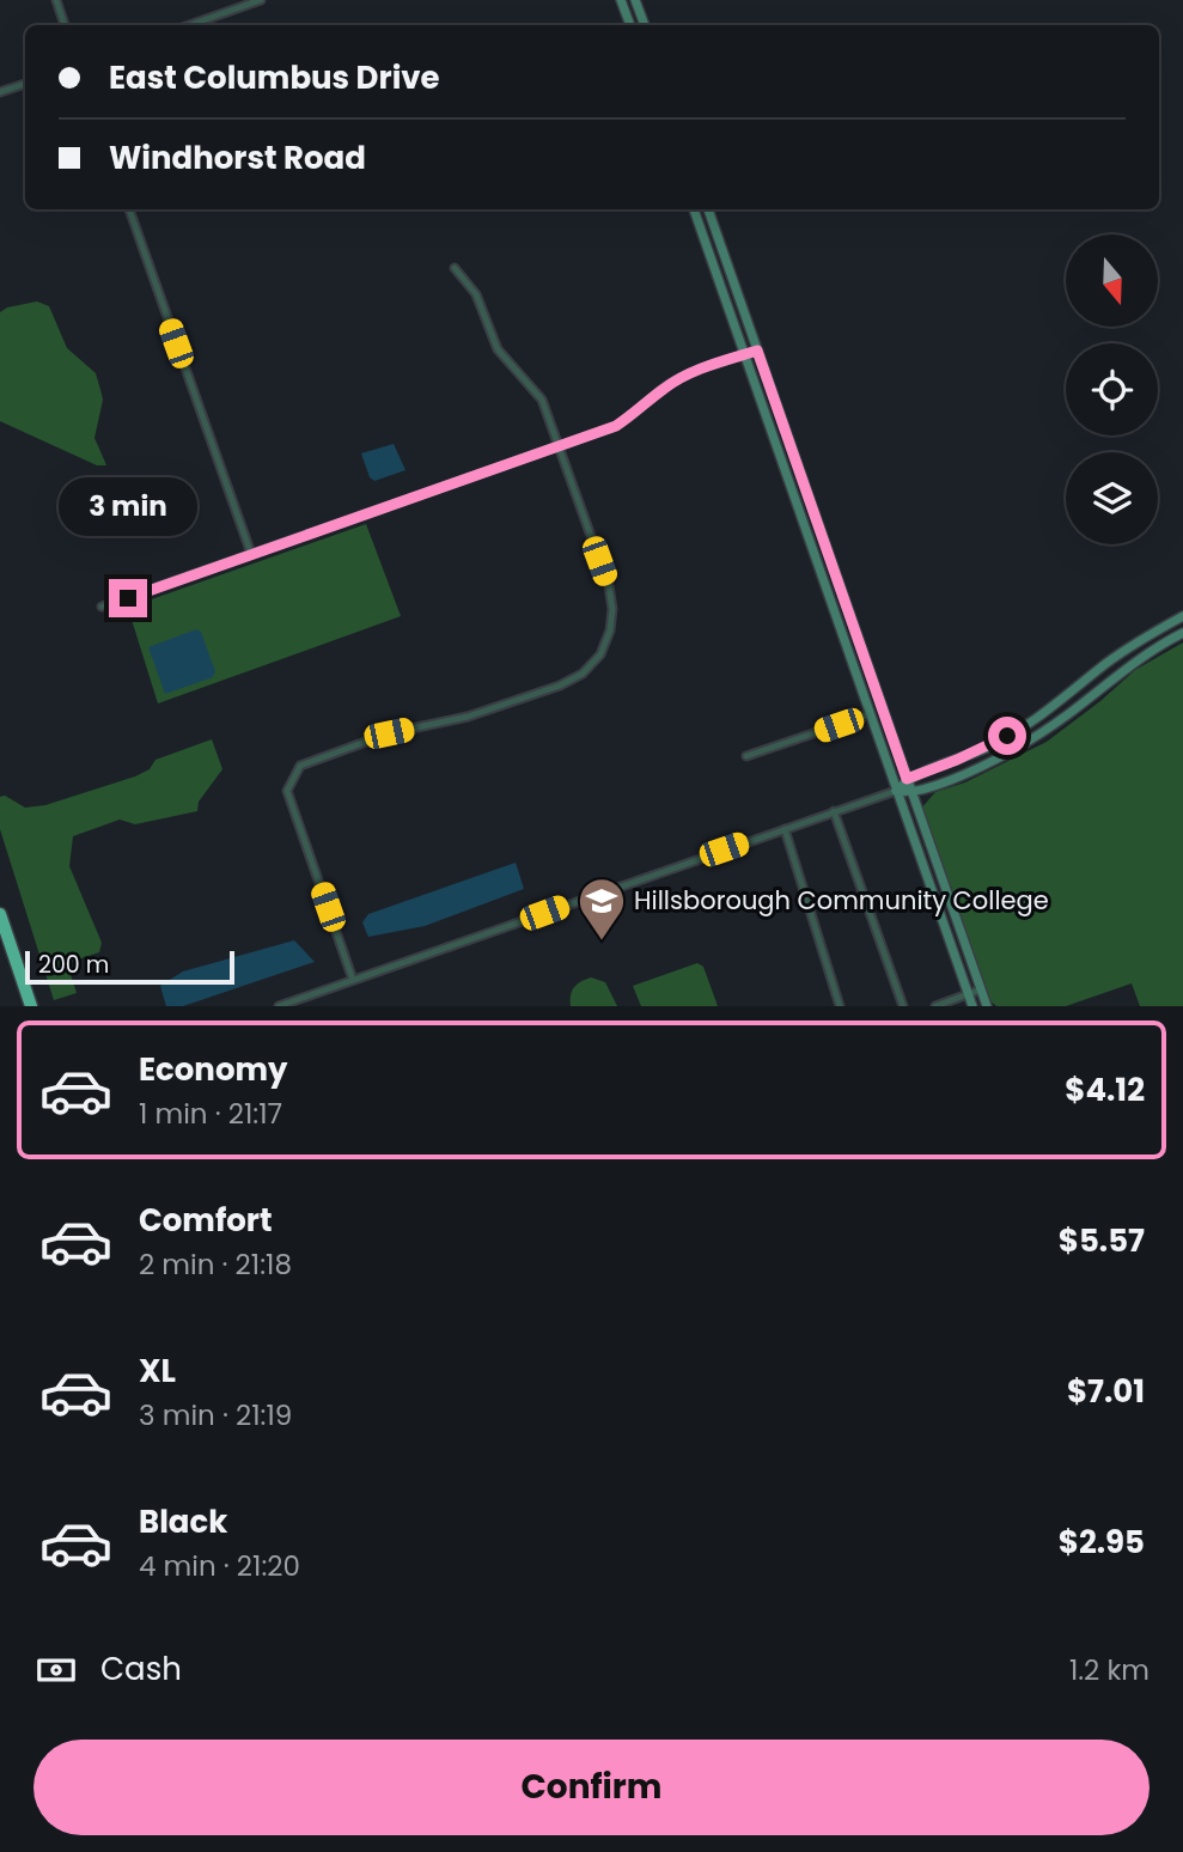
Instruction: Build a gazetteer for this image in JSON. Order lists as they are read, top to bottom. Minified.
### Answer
{"places":{"school or university":["Hillsborough Community College"]},"scale_bar":"200 m","north":"bottom","page":{"banner":["East Columbus Drive","Windhorst Road"],"bubble":"3 min","scale":"200 m","list":[{"name":"Economy","note":"1 min · 21:17","value":"$4.12"},{"name":"Comfort","note":"2 min · 21:18","value":"$5.57"},{"name":"XL","note":"3 min · 21:19","value":"$7.01"},{"name":"Black","note":"4 min · 21:20","value":"$2.95"}],"pay":["Cash","1.2 km"],"buttons":"Confirm"}}
